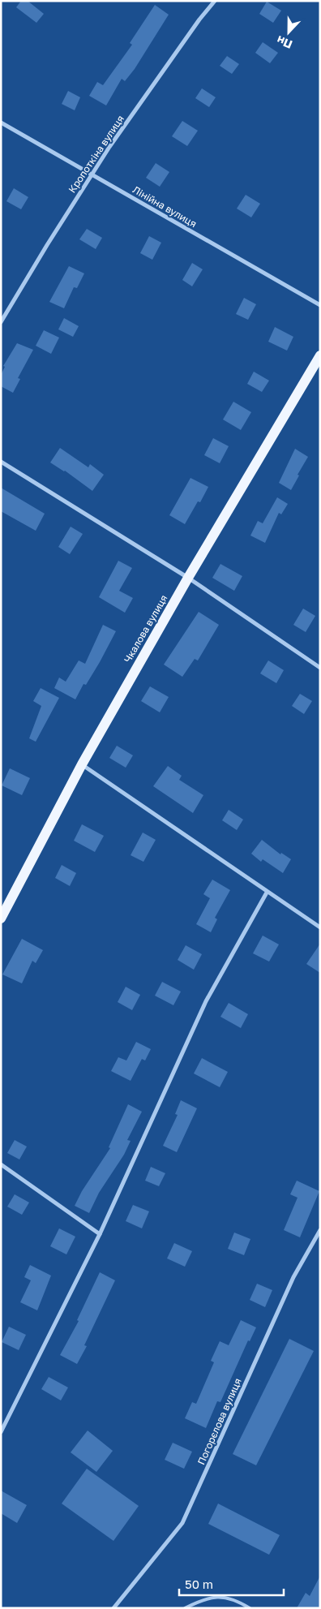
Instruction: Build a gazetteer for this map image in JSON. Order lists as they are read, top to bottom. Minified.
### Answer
{"streets":{"main road":["Чкалова вулиця"],"street":["Кропоткіна вулиця","Лінійна вулиця","Погорєлова вулиця"]},"crossings":[["Кропоткіна вулиця","Лінійна вулиця"]],"scale_bar":"50 m","north":"bottom"}
